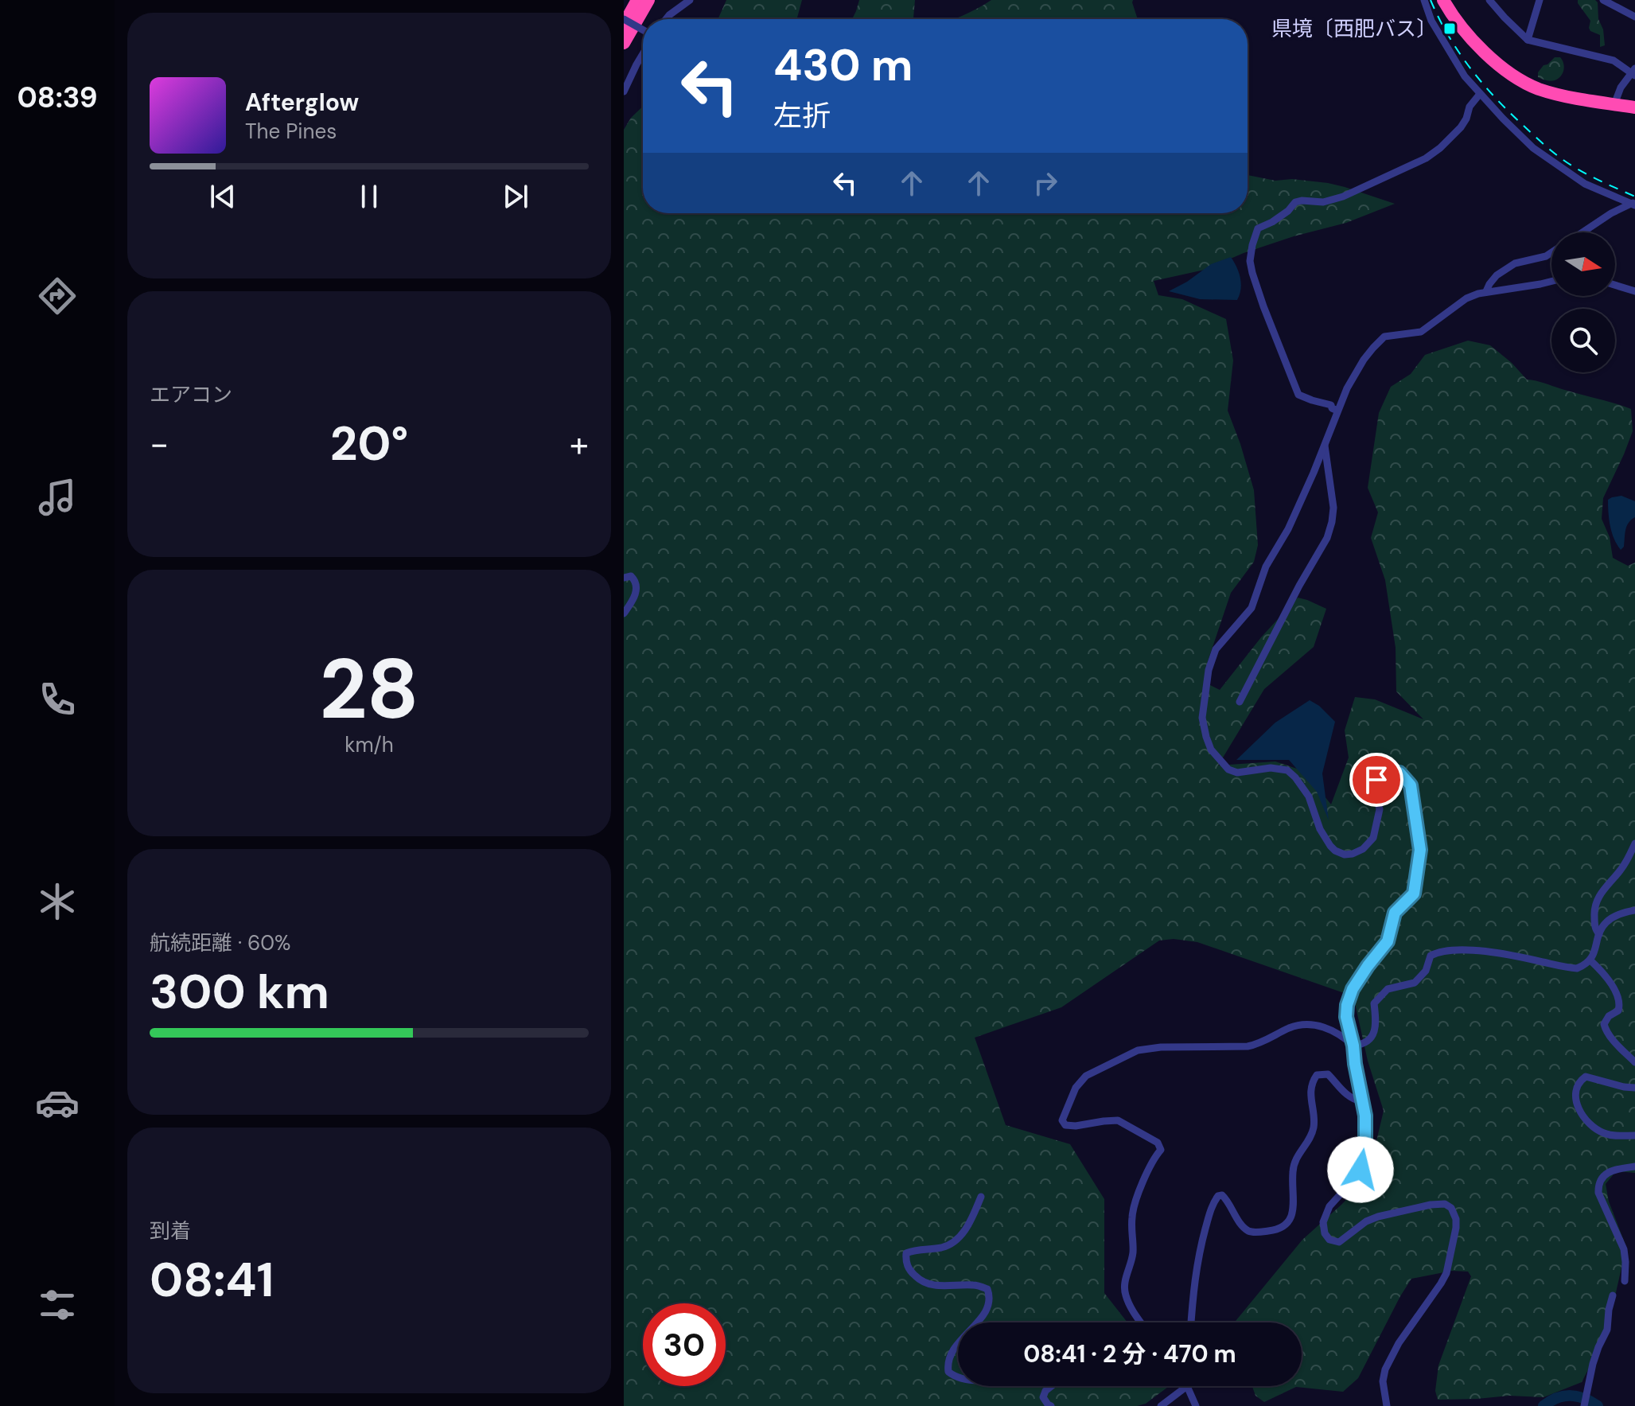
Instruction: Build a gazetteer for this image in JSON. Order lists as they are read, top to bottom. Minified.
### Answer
{"places":{"transit":["県境〔西肥バス〕"]},"north":"right","page":{"tabs":"08:39","turn":["430 m","左折"],"song":["Afterglow","The Pines"],"tile":["エアコン",["28","km/h"],["航続距離 · 60%","300 km"],["到着","08:41"]],"heat":["−","20°","+"],"limit":"30","trip":"08:41 · 2 分 · 470 m"}}
